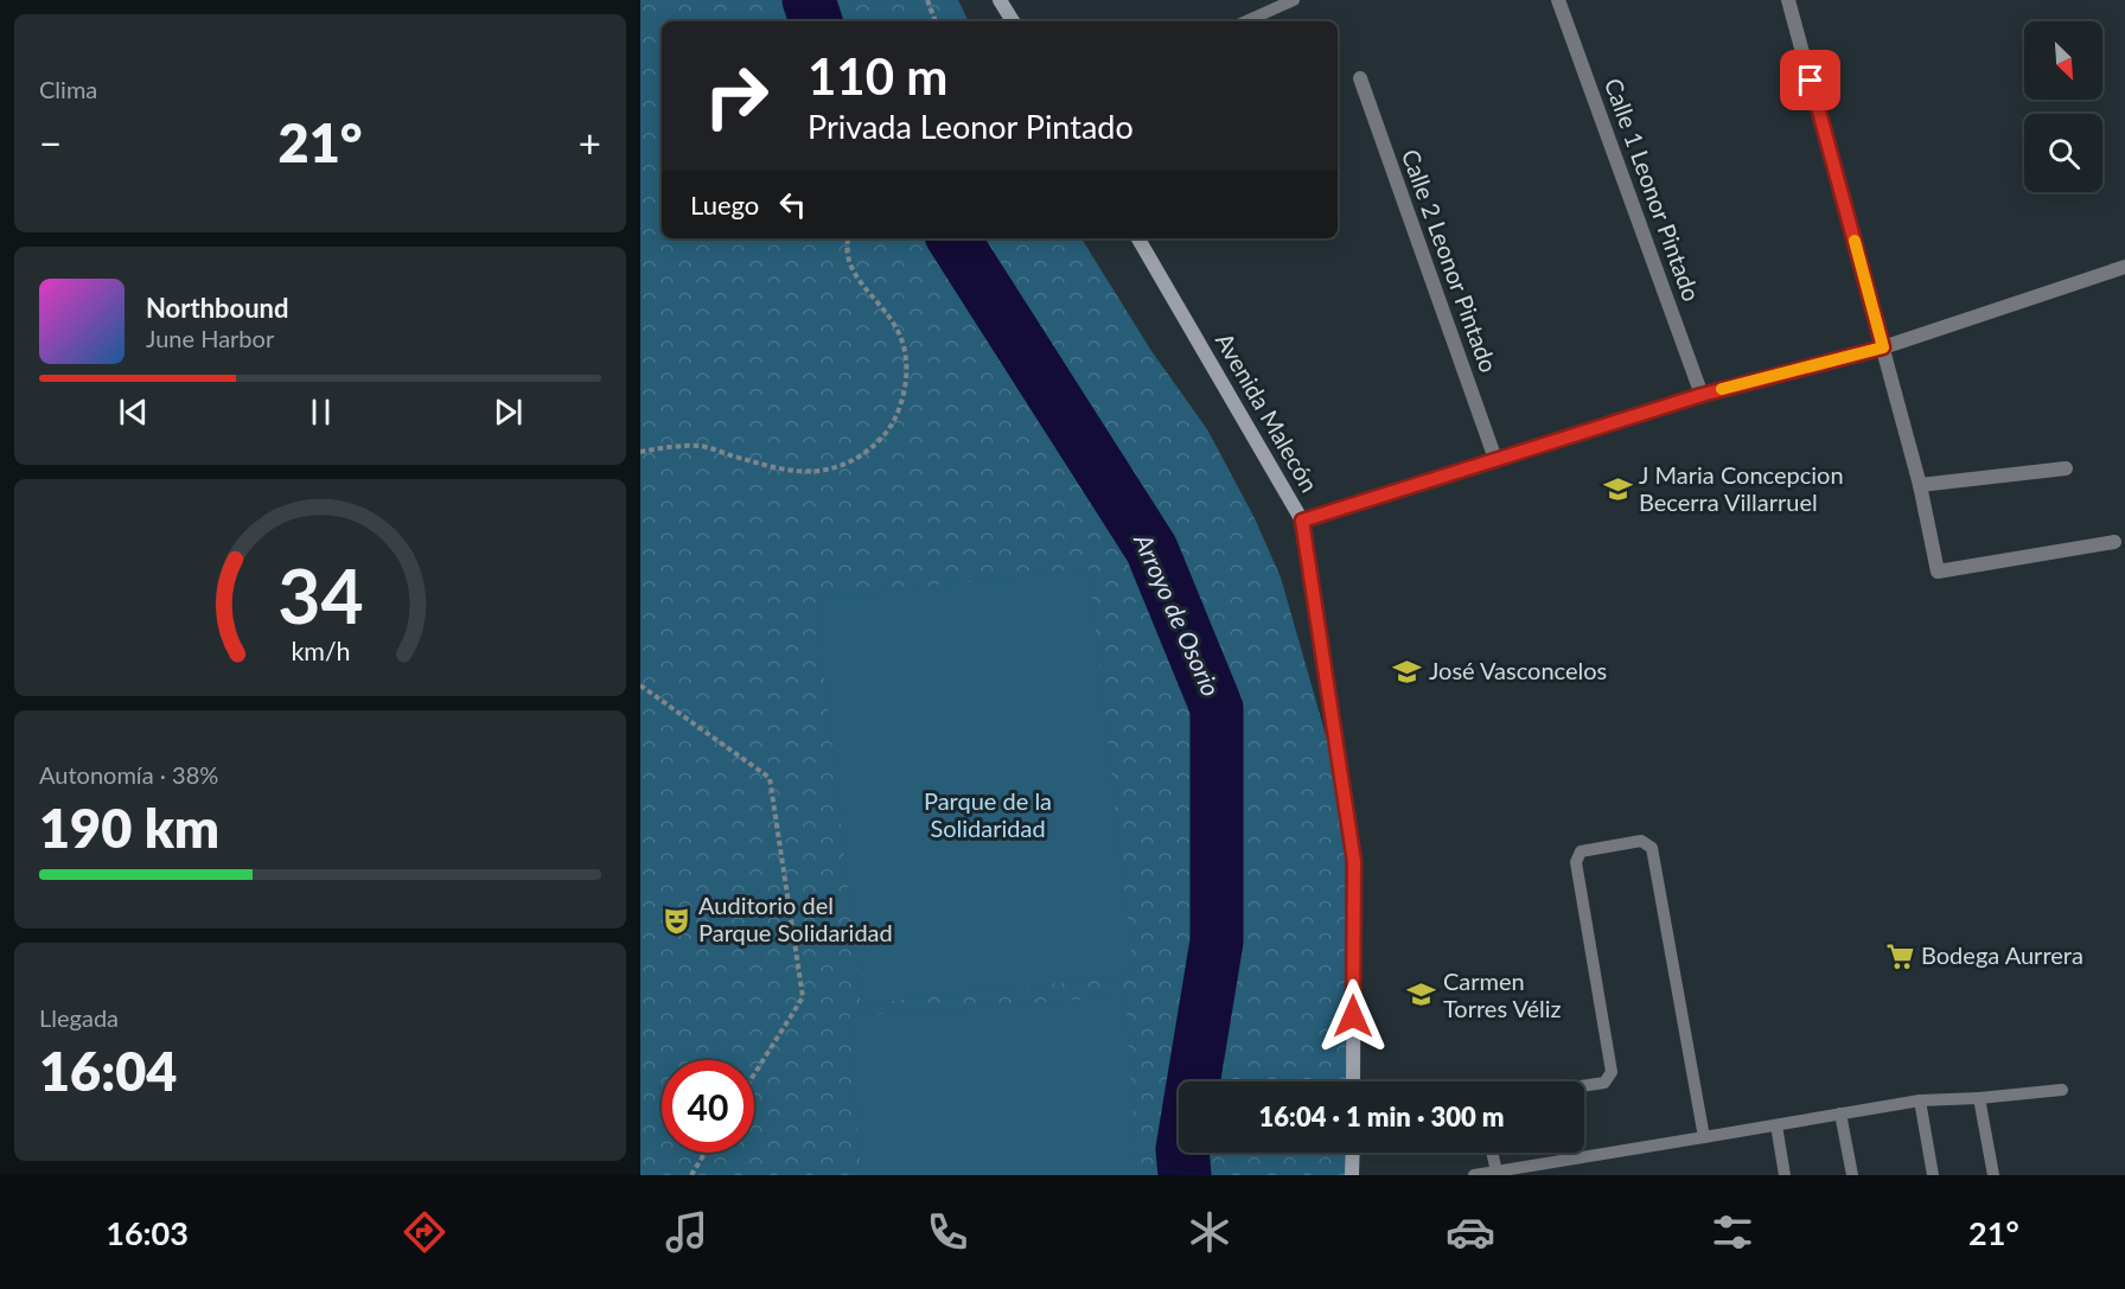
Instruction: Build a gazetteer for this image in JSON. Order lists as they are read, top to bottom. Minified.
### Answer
{"streets":{"street":["Calle 1 Leonor Pintado","Calle 2 Leonor Pintado","Avenida Malecón"]},"water":["Arroyo de Osorio"],"parks":["Parque de la Solidaridad"],"places":{"school or university":["J Maria Concepcion Becerra Villarruel","José Vasconcelos","Carmen Torres Véliz"],"theatre":["Auditorio del Parque Solidaridad"],"supermarket":["Bodega Aurrera"]},"north":"bottom right","page":{"tile":["Clima",["Autonomía · 38%","190 km"],["Llegada","16:04"]],"turn":["110 m","Privada Leonor Pintado"],"heat":["−","21°","+"],"then":"Luego","song":["Northbound","June Harbor"],"limit":"40","trip":"16:04 · 1 min · 300 m","tabs":["16:03","21°"],"gauge":["34","km/h"]}}
